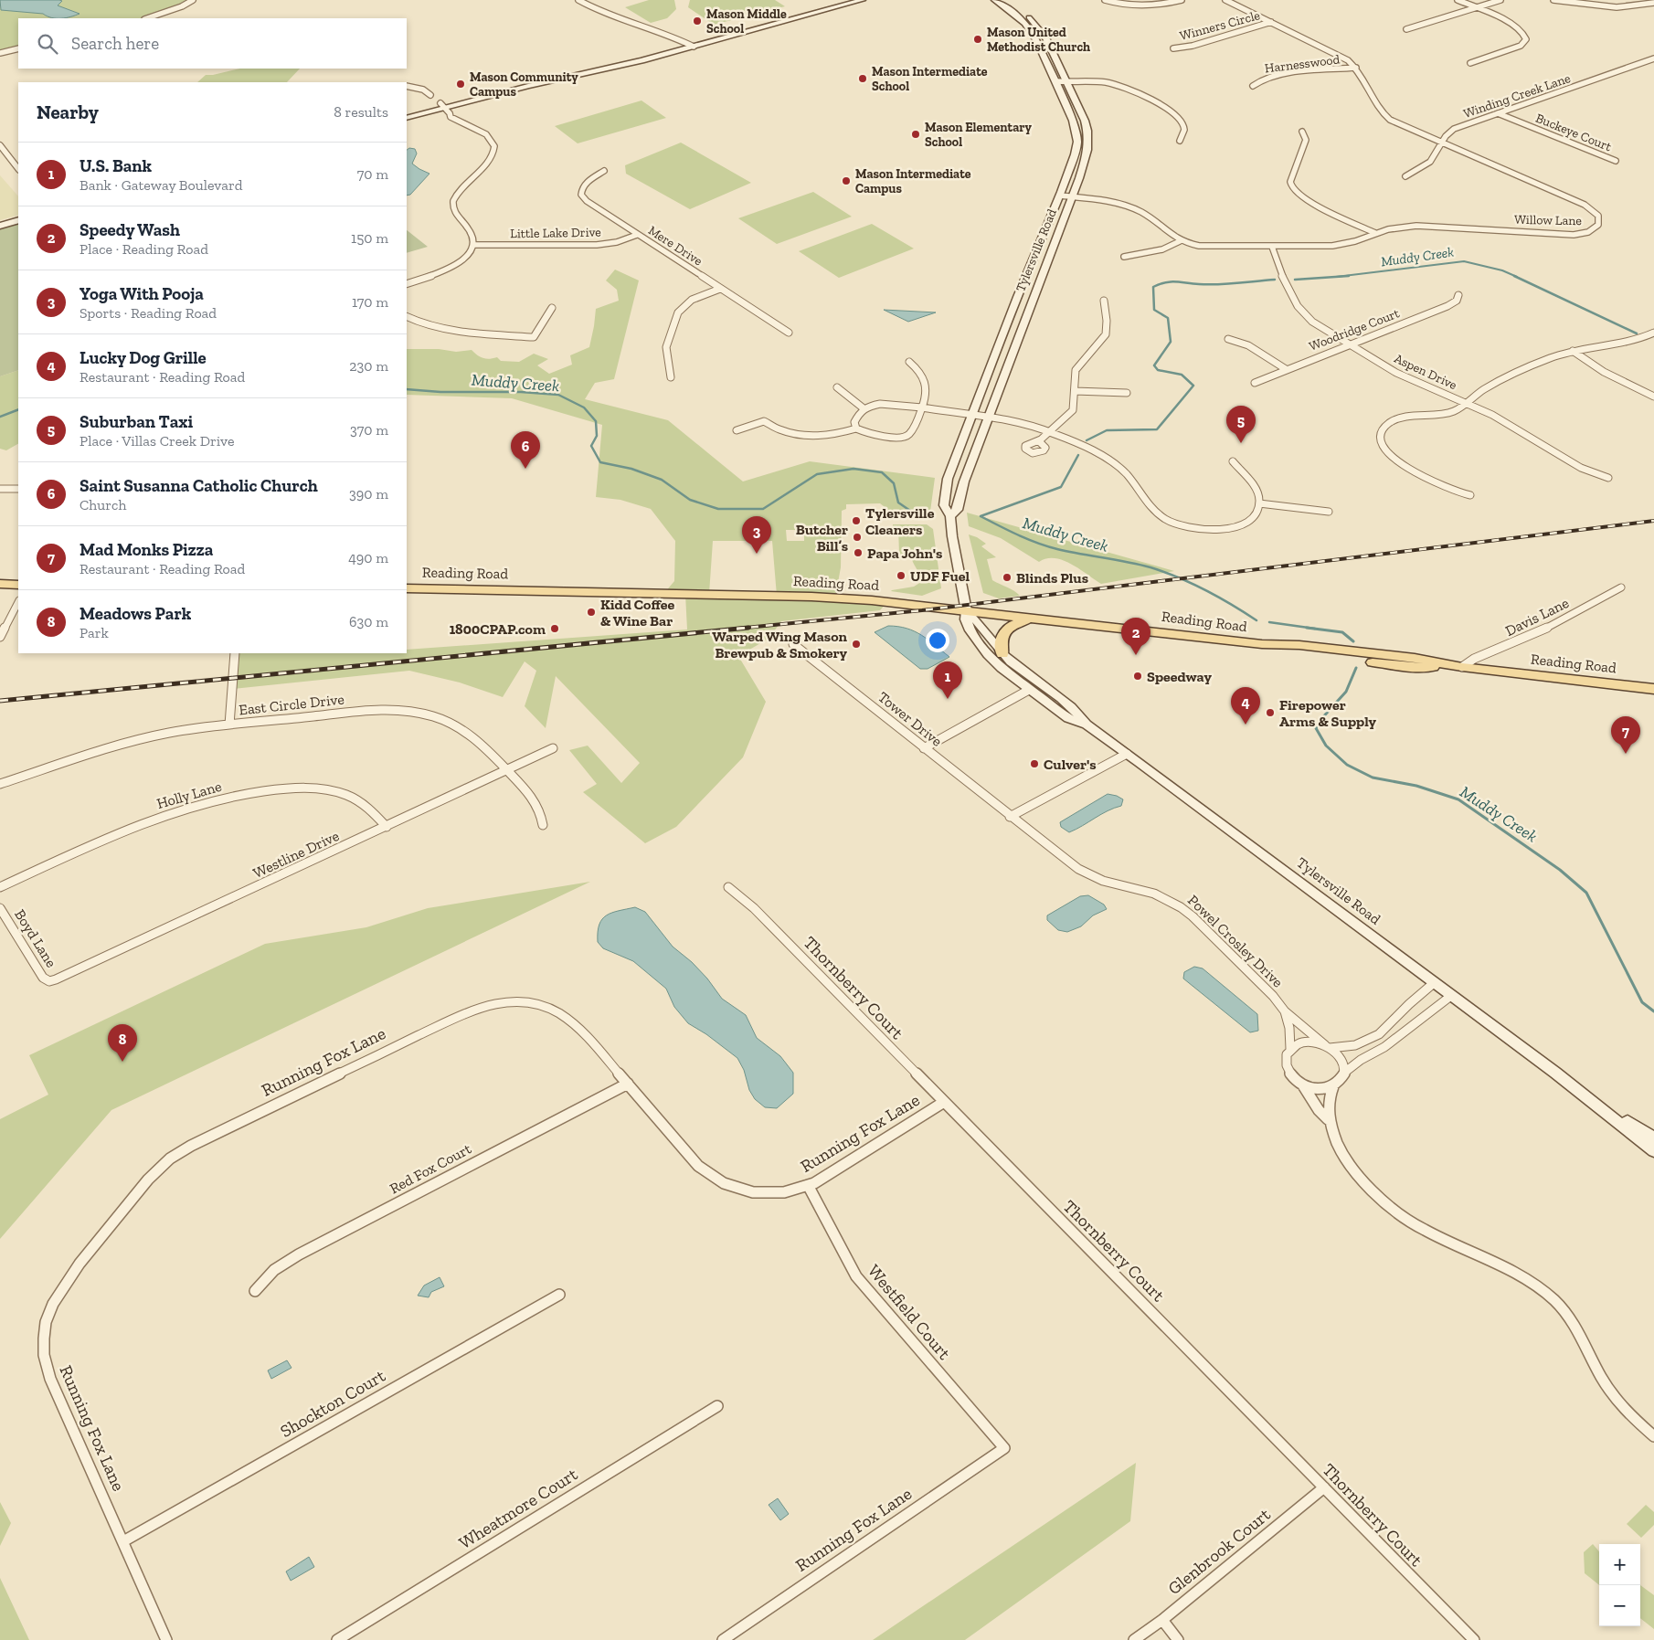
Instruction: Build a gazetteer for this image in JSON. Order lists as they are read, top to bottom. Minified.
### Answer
{"streets":{"main road":["Tylersville Road","Reading Road"],"street":["Winners Circle","Harnesswood","Winding Creek Lane","Buckeye Court","Willow Lane","Little Lake Drive","Mere Drive","Woodridge Court","Aspen Drive","Davis Lane","East Circle Drive","Tower Drive","Holly Lane","Westline Drive","Boyd Lane","Powel Crosley Drive","Thornberry Court","Running Fox Lane","Red Fox Court","Westfield Court","Shockton Court","Wheatmore Court","Glenbrook Court"]},"crossings":[["Winners Circle","Willow Lane"],["Harnesswood","Willow Lane"],["Winding Creek Lane","Buckeye Court"],["Winding Creek Lane","Willow Lane"],["Willow Lane","Tylersville Road"],["Willow Lane","Aspen Drive"],["Little Lake Drive","Mere Drive"],["Tylersville Road","Reading Road"],["Woodridge Court","Aspen Drive"],["Reading Road","Davis Lane"],["East Circle Drive","Westline Drive"],["Tower Drive","Powel Crosley Drive"],["Holly Lane","Westline Drive"],["Westline Drive","Boyd Lane"],["Thornberry Court","Running Fox Lane"],["Thornberry Court","Glenbrook Court"],["Running Fox Lane","Red Fox Court"],["Running Fox Lane","Westfield Court"],["Running Fox Lane","Shockton Court"]],"water":["Muddy Creek"],"places":["Mason Middle School","Mason United Methodist Church","Mason Intermediate School","Mason Community Campus","Mason Elementary School","Mason Intermediate Campus","Tylersville Cleaners","Butcher Bill’s","Papa John's","UDF Fuel","Blinds Plus","Kidd Coffee & Wine Bar","1800CPAP.com","Warped Wing Mason Brewpub & Smokery","Speedway","Firepower Arms & Supply","Culver's"],"page":{"search":"Search here","heading":["Nearby","8 results"],"list":[{"mark":"1","name":"U.S. Bank","note":"Bank · Gateway Boulevard","value":"70 m"},{"mark":"2","name":"Speedy Wash","note":"Place · Reading Road","value":"150 m"},{"mark":"3","name":"Yoga With Pooja","note":"Sports · Reading Road","value":"170 m"},{"mark":"4","name":"Lucky Dog Grille","note":"Restaurant · Reading Road","value":"230 m"},{"mark":"5","name":"Suburban Taxi","note":"Place · Villas Creek Drive","value":"370 m"},{"mark":"6","name":"Saint Susanna Catholic Church","note":"Church","value":"390 m"},{"mark":"7","name":"Mad Monks Pizza","note":"Restaurant · Reading Road","value":"490 m"},{"mark":"8","name":"Meadows Park","note":"Park","value":"630 m"}],"pins":["5","6","3","2","1","4","7","8"],"map_buttons":["+","−"]}}
